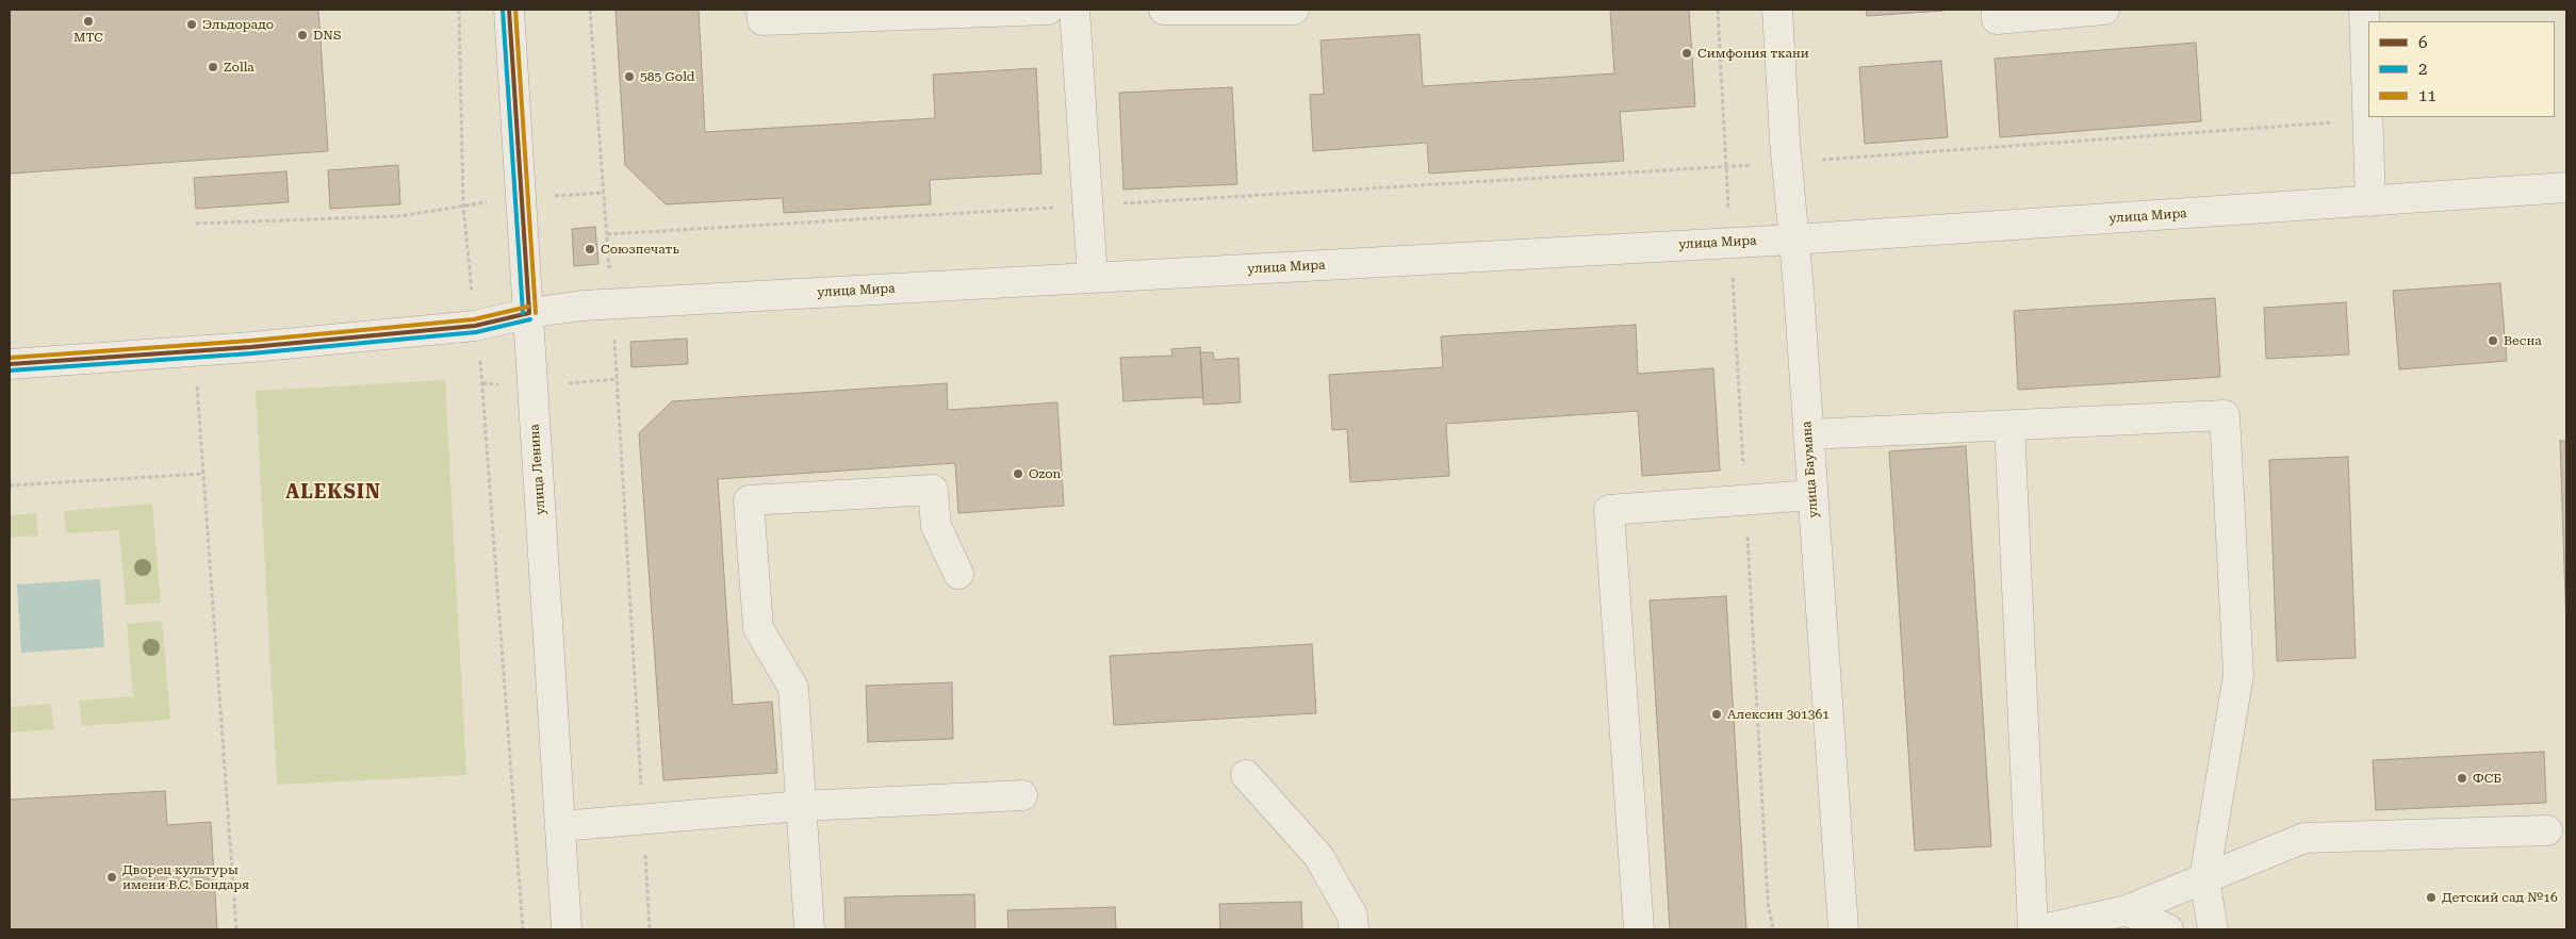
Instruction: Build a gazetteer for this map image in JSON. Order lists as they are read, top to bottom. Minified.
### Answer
{"streets":{"street":["улица Мира","улица Ленина","улица Баумана"]},"crossings":[["улица Мира","улица Ленина"],["улица Мира","улица Баумана"]],"districts":["ALEKSIN"],"places":["МТС","Эльдорадо","DNS","Симфония ткани","Zolla","585 Gold","Союзпечать","Весна","Ozon","Алексин 301361","ФСБ","Дворец культуры имени В.С. Бондаря","Детский сад №16"],"lines":["transit line 6","transit line 2","transit line 11"],"legend":["6","2","11"]}
